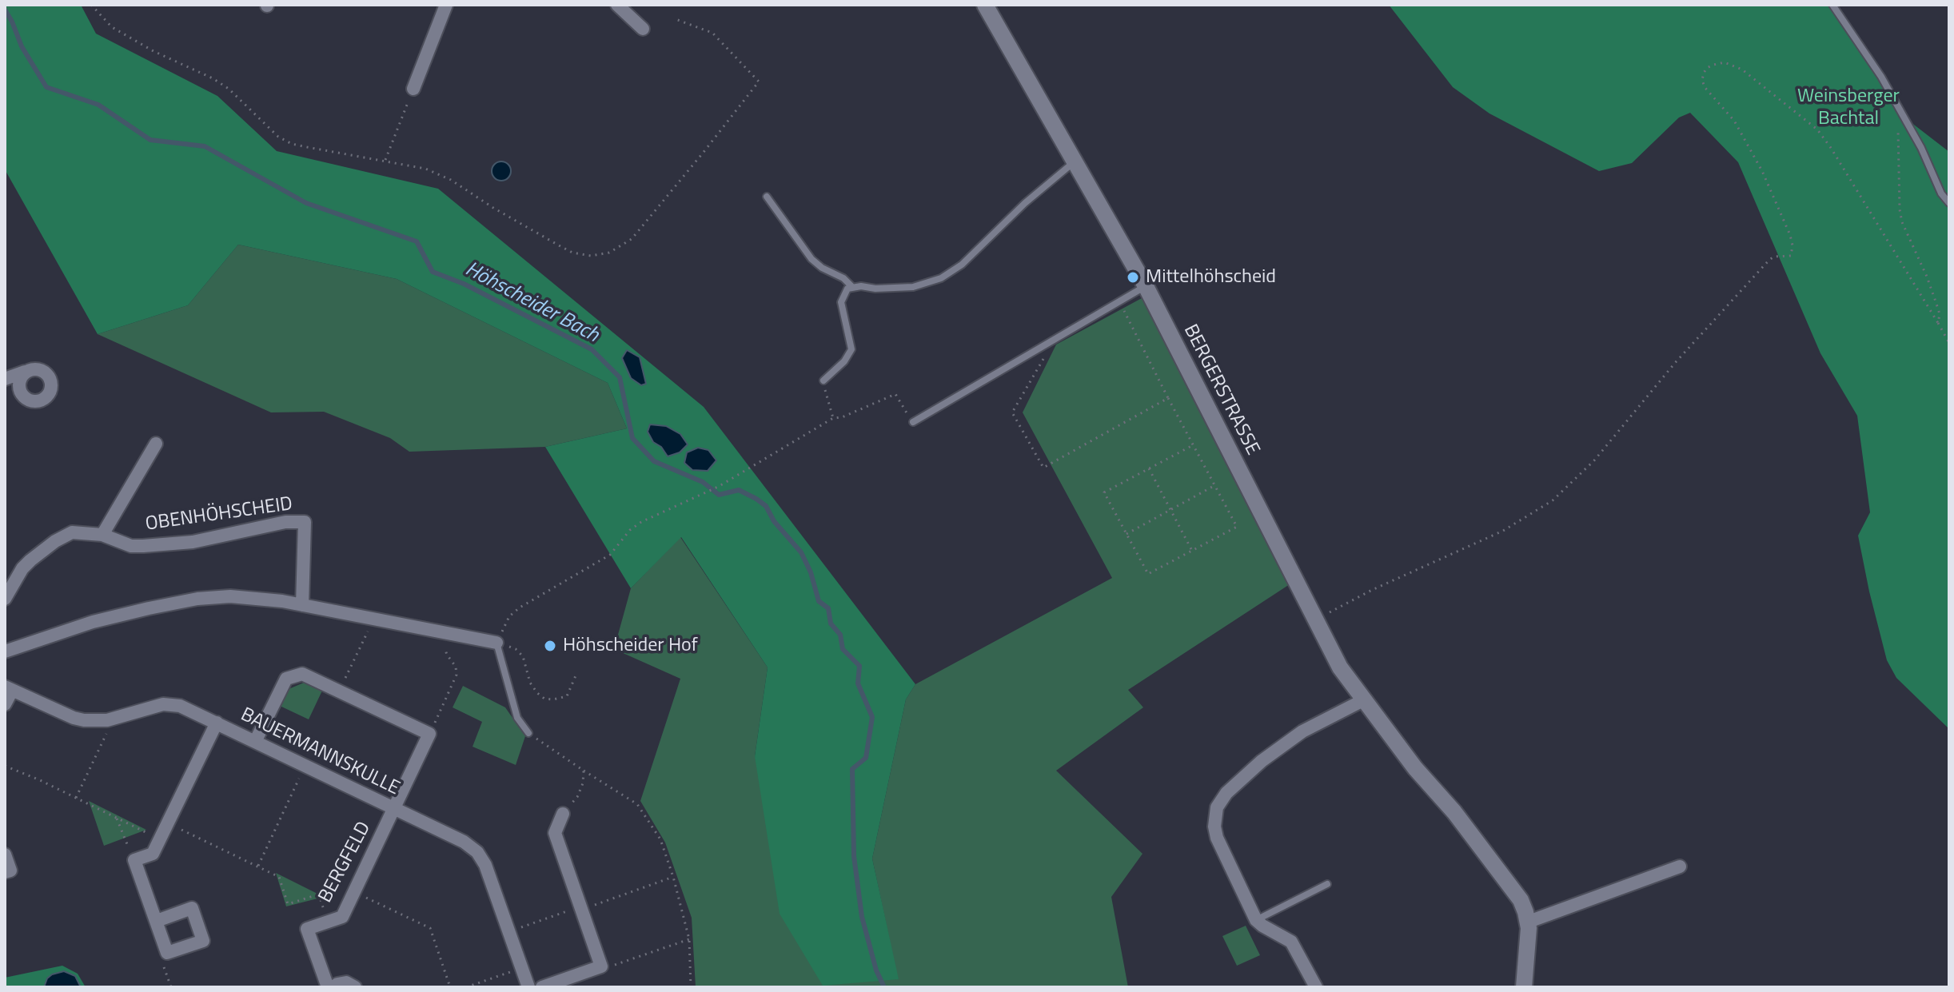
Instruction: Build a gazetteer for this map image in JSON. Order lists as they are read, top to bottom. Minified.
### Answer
{"streets":{"street":["BERGERSTRASSE","OBENHÖHSCHEID","BAUERMANNSKULLE","BERGFELD"]},"crossings":[["BAUERMANNSKULLE","BERGFELD"]],"water":["Höhscheider Bach"],"parks":["Weinsberger Bachtal"],"places":["Mittelhöhscheid","Höhscheider Hof"]}
